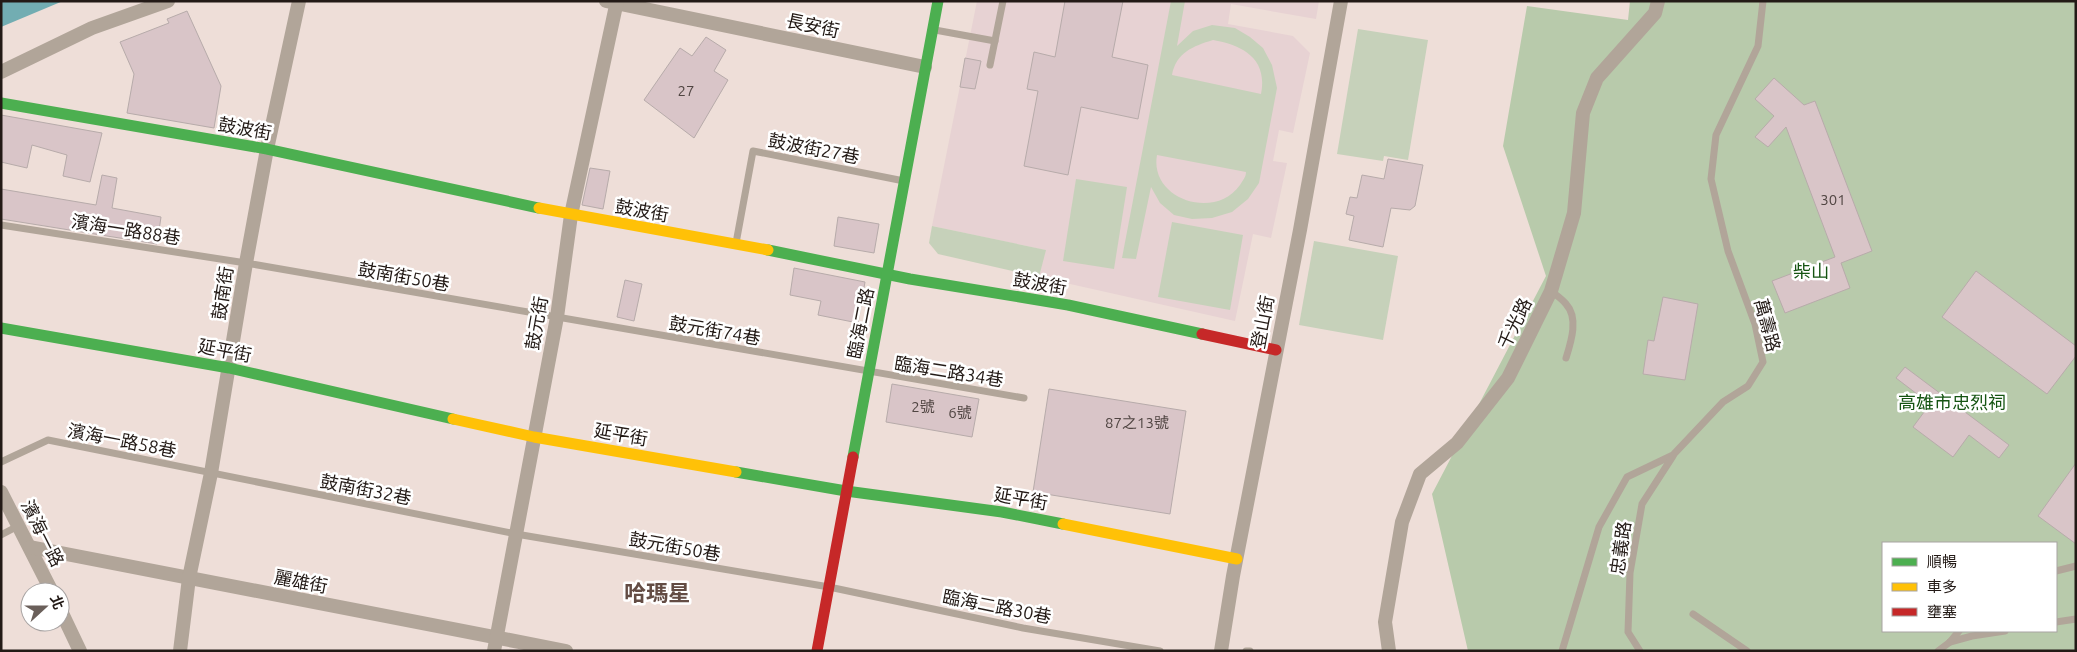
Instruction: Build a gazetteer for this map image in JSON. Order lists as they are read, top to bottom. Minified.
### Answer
{"streets":{"street":["長安街","鼓波街","鼓南街","登山街","鼓元街","臨海二路","千光路","延平街","濱海一路","麗雄街"],"lane":["鼓波街27巷","濱海一路88巷","鼓南街50巷","萬壽路","鼓元街74巷","臨海二路34巷","濱海一路58巷","鼓南街32巷","鼓元街50巷","忠義路","臨海二路30巷"]},"crossings":[["長安街","鼓元街"],["長安街","臨海二路"],["鼓波街","鼓波街27巷"],["鼓波街","鼓南街"],["鼓波街","登山街"],["鼓波街","鼓元街"],["鼓波街","臨海二路"],["鼓波街27巷","臨海二路"],["濱海一路88巷","鼓南街50巷"],["濱海一路88巷","鼓南街"],["鼓南街50巷","鼓南街"],["鼓南街50巷","鼓元街"],["鼓南街50巷","鼓元街74巷"],["鼓南街","延平街"],["鼓南街","濱海一路58巷"],["鼓南街","鼓南街32巷"],["鼓南街","麗雄街"],["登山街","延平街"],["鼓元街","鼓元街74巷"],["鼓元街","延平街"],["鼓元街","鼓南街32巷"],["鼓元街","鼓元街50巷"],["鼓元街","麗雄街"],["臨海二路","鼓元街74巷"],["臨海二路","延平街"],["臨海二路","臨海二路34巷"],["臨海二路","鼓元街50巷"],["臨海二路","臨海二路30巷"],["萬壽路","忠義路"],["鼓元街74巷","臨海二路34巷"],["濱海一路58巷","鼓南街32巷"],["鼓南街32巷","鼓元街50巷"],["濱海一路","麗雄街"],["鼓元街50巷","臨海二路30巷"]],"districts":["哈瑪星"],"parks":["柴山","高雄市忠烈祠"],"house_numbers":["27","301","2號","6號","87之13號"],"legend":["順暢","車多","壅塞"],"north":"right"}
